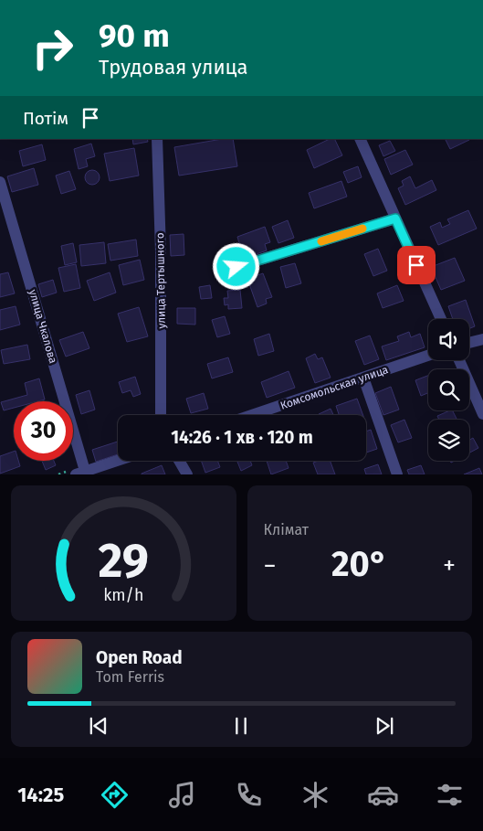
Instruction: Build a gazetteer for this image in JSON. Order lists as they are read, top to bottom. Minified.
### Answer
{"streets":{"street":["улица Тертышного","улица Чкалова","Комсомольская улица"]},"page":{"turn":["90 m","Трудовая улица"],"then":"Потім","limit":"30","trip":"14:26 · 1 хв · 120 m","tile":"Клімат","heat":["−","20°","+"],"song":["Open Road","Tom Ferris"],"tabs":"14:25","gauge":["29","km/h"]}}
